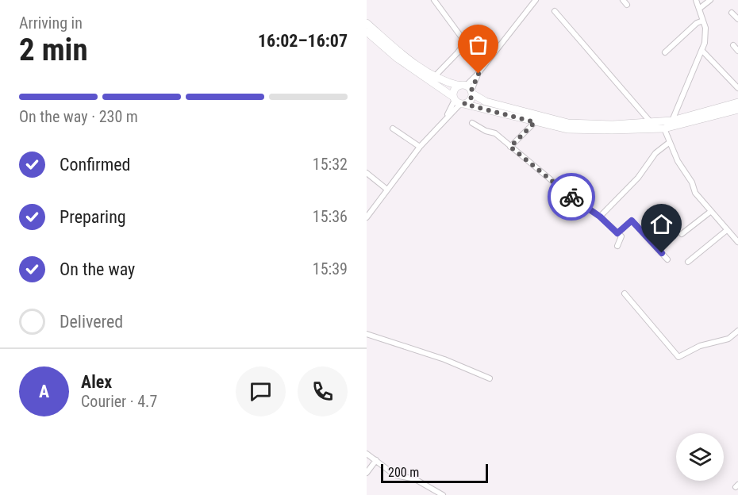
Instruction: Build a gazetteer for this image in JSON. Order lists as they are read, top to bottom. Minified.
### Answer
{"scale_bar":"200 m","page":{"heading":["2 min","Arriving in","16:02–16:07"],"panel":["Alex","Courier · 4.7"],"bar":"On the way · 230 m","list":[["Confirmed","15:32"],["Preparing","15:36"],["On the way","15:39"],"Delivered"],"round":"A","scale":"200 m"}}
